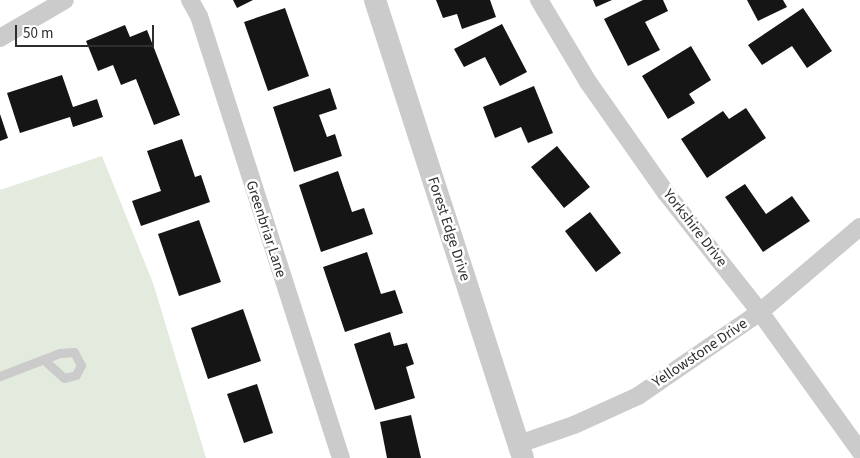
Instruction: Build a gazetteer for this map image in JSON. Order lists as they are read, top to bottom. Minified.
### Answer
{"streets":{"street":["Yorkshire Drive","Greenbriar Lane","Forest Edge Drive","Yellowstone Drive"]},"crossings":[["Yorkshire Drive","Yellowstone Drive"],["Forest Edge Drive","Yellowstone Drive"]],"scale_bar":"50 m"}
